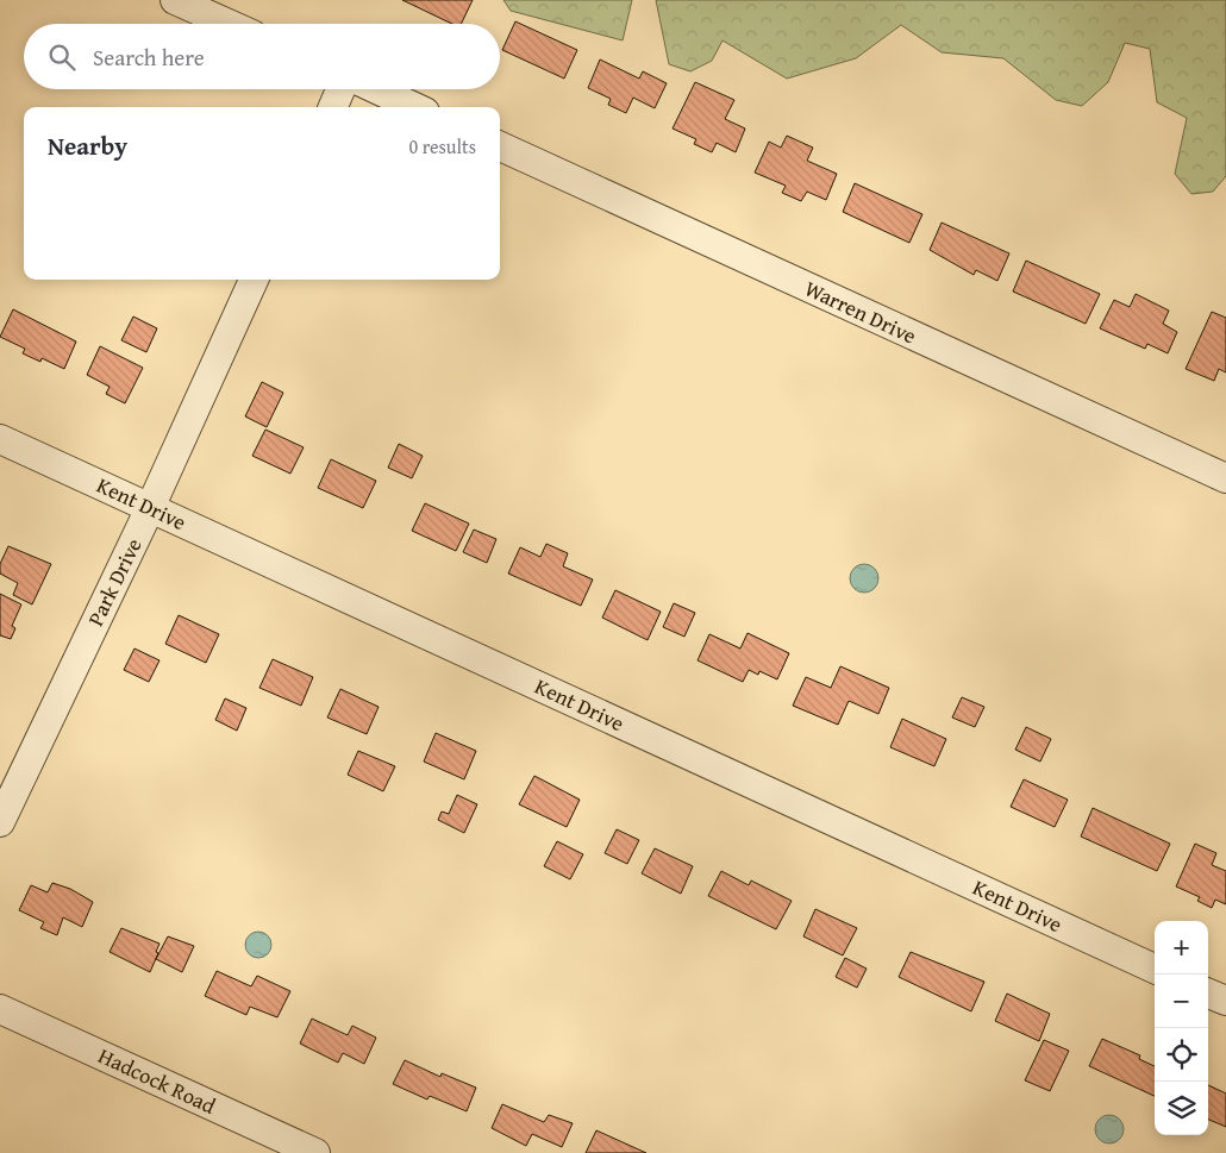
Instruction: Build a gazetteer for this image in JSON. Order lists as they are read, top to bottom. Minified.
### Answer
{"streets":{"street":["Warren Drive","Kent Drive","Park Drive","Hadcock Road"]},"crossings":[["Kent Drive","Park Drive"]],"page":{"search":"Search here","heading":["Nearby","0 results"],"map_buttons":["+","−"]}}
